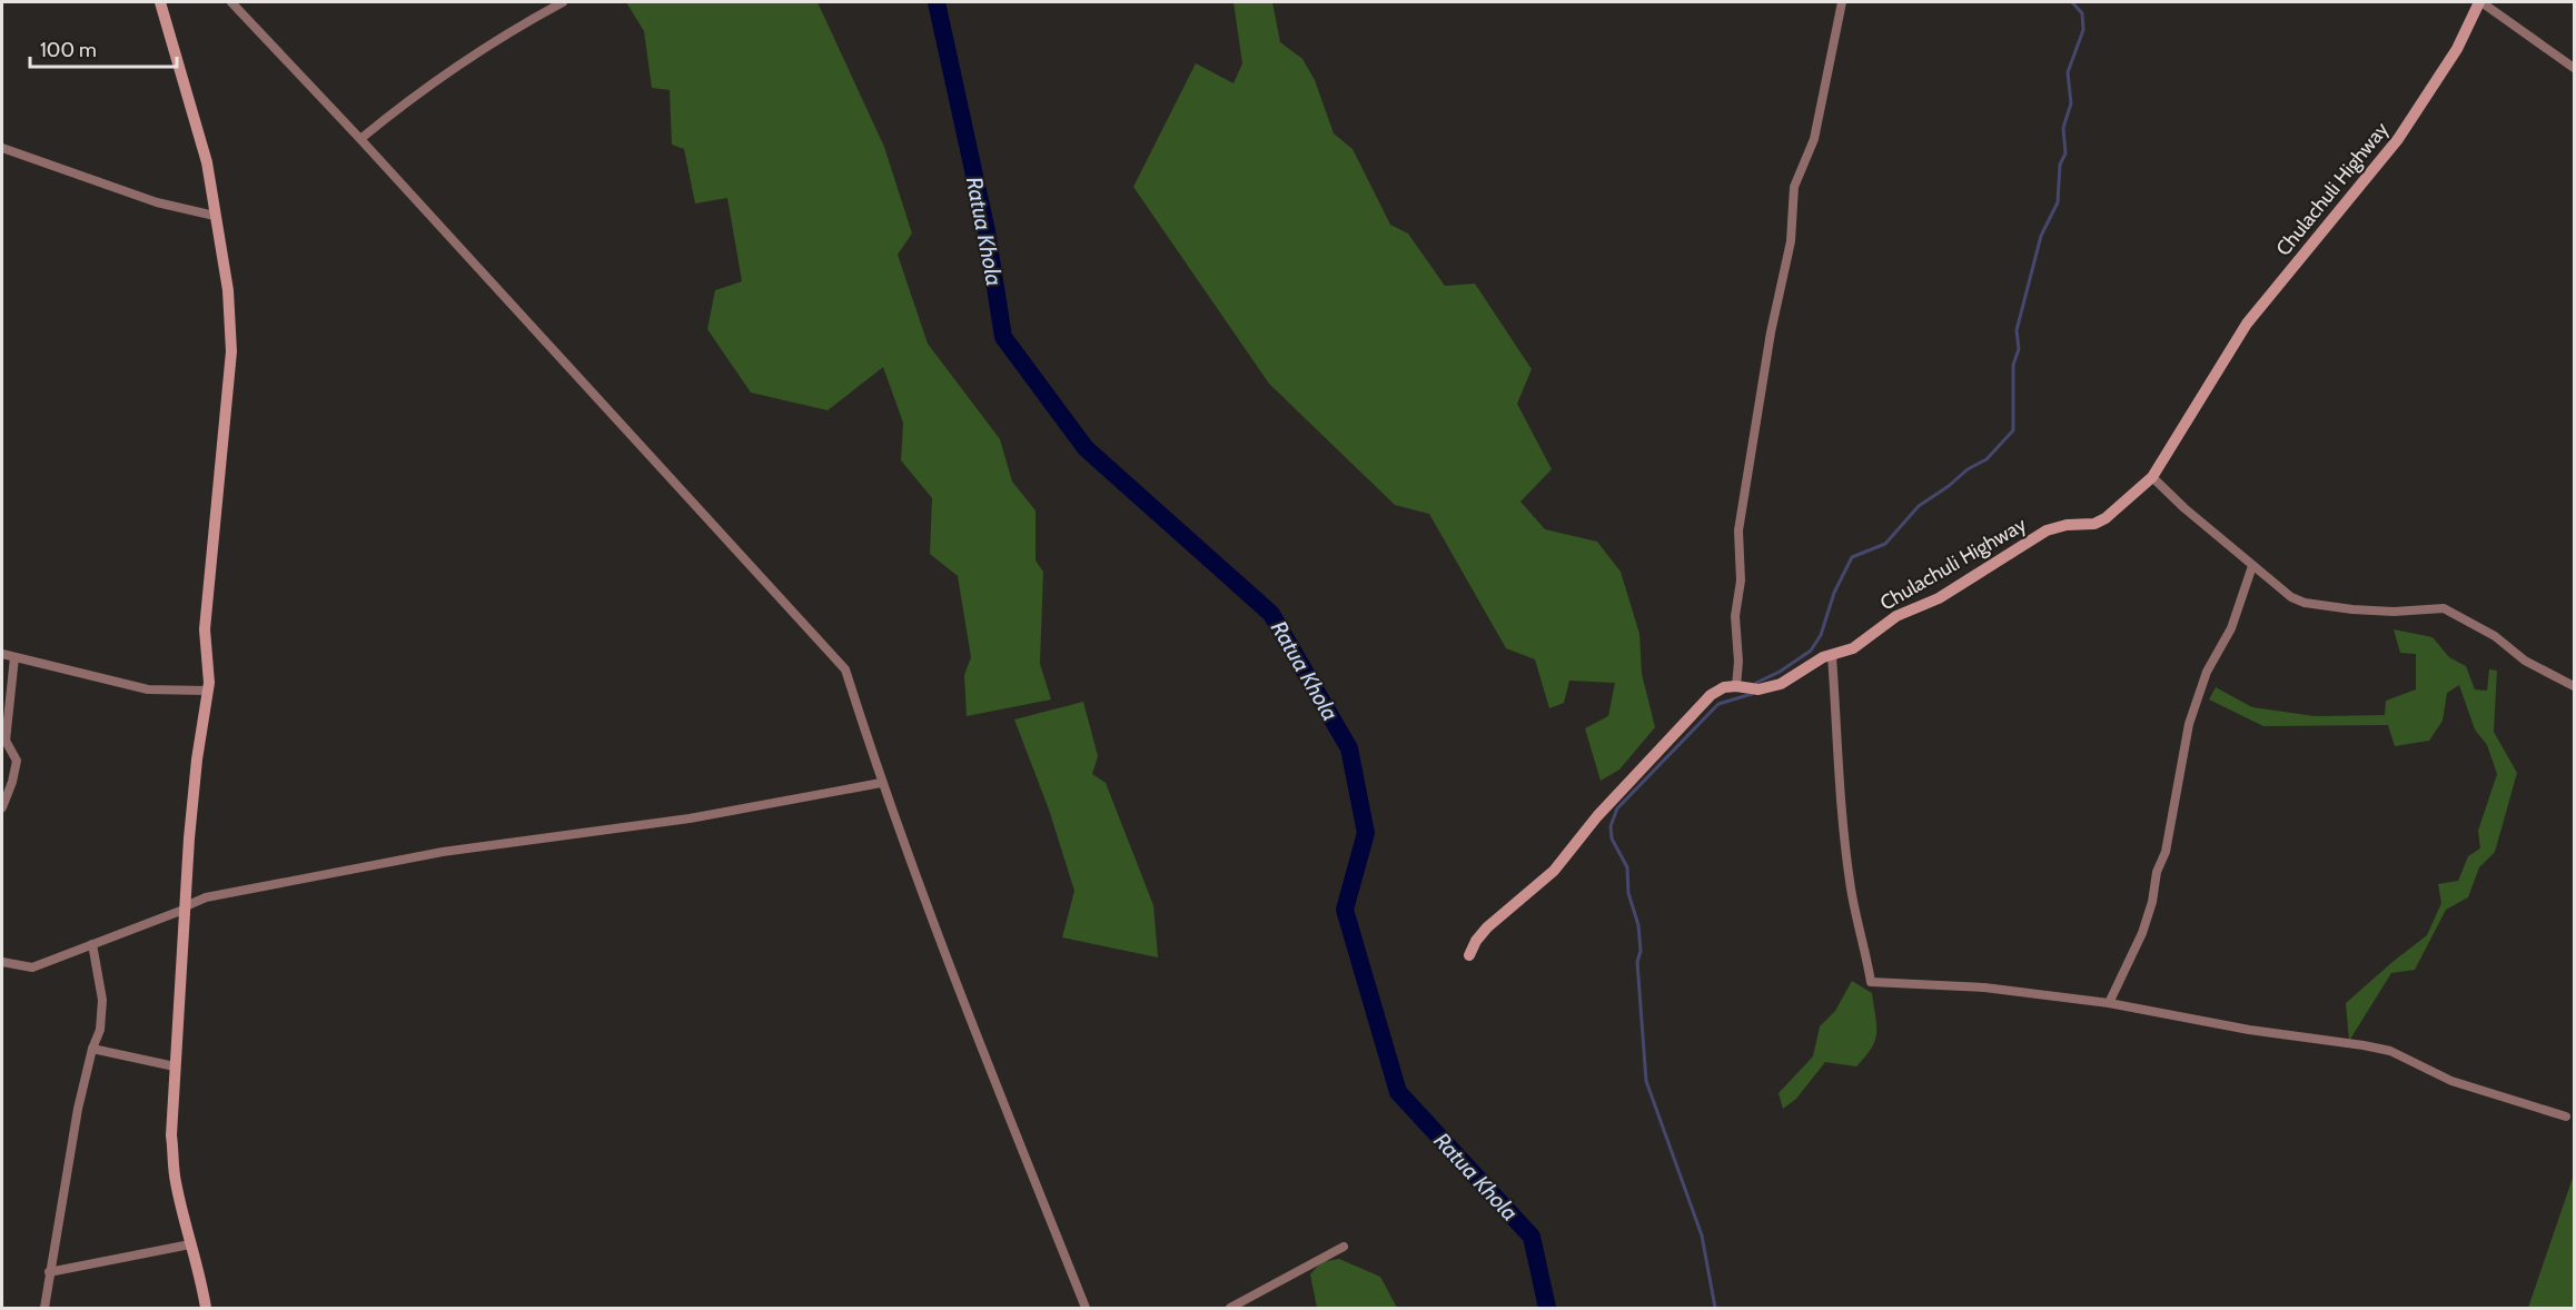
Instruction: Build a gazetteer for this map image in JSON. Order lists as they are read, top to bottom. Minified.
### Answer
{"streets":{"street":["Chulachuli Highway"]},"water":["Ratua Khola"],"scale_bar":"100 m"}
